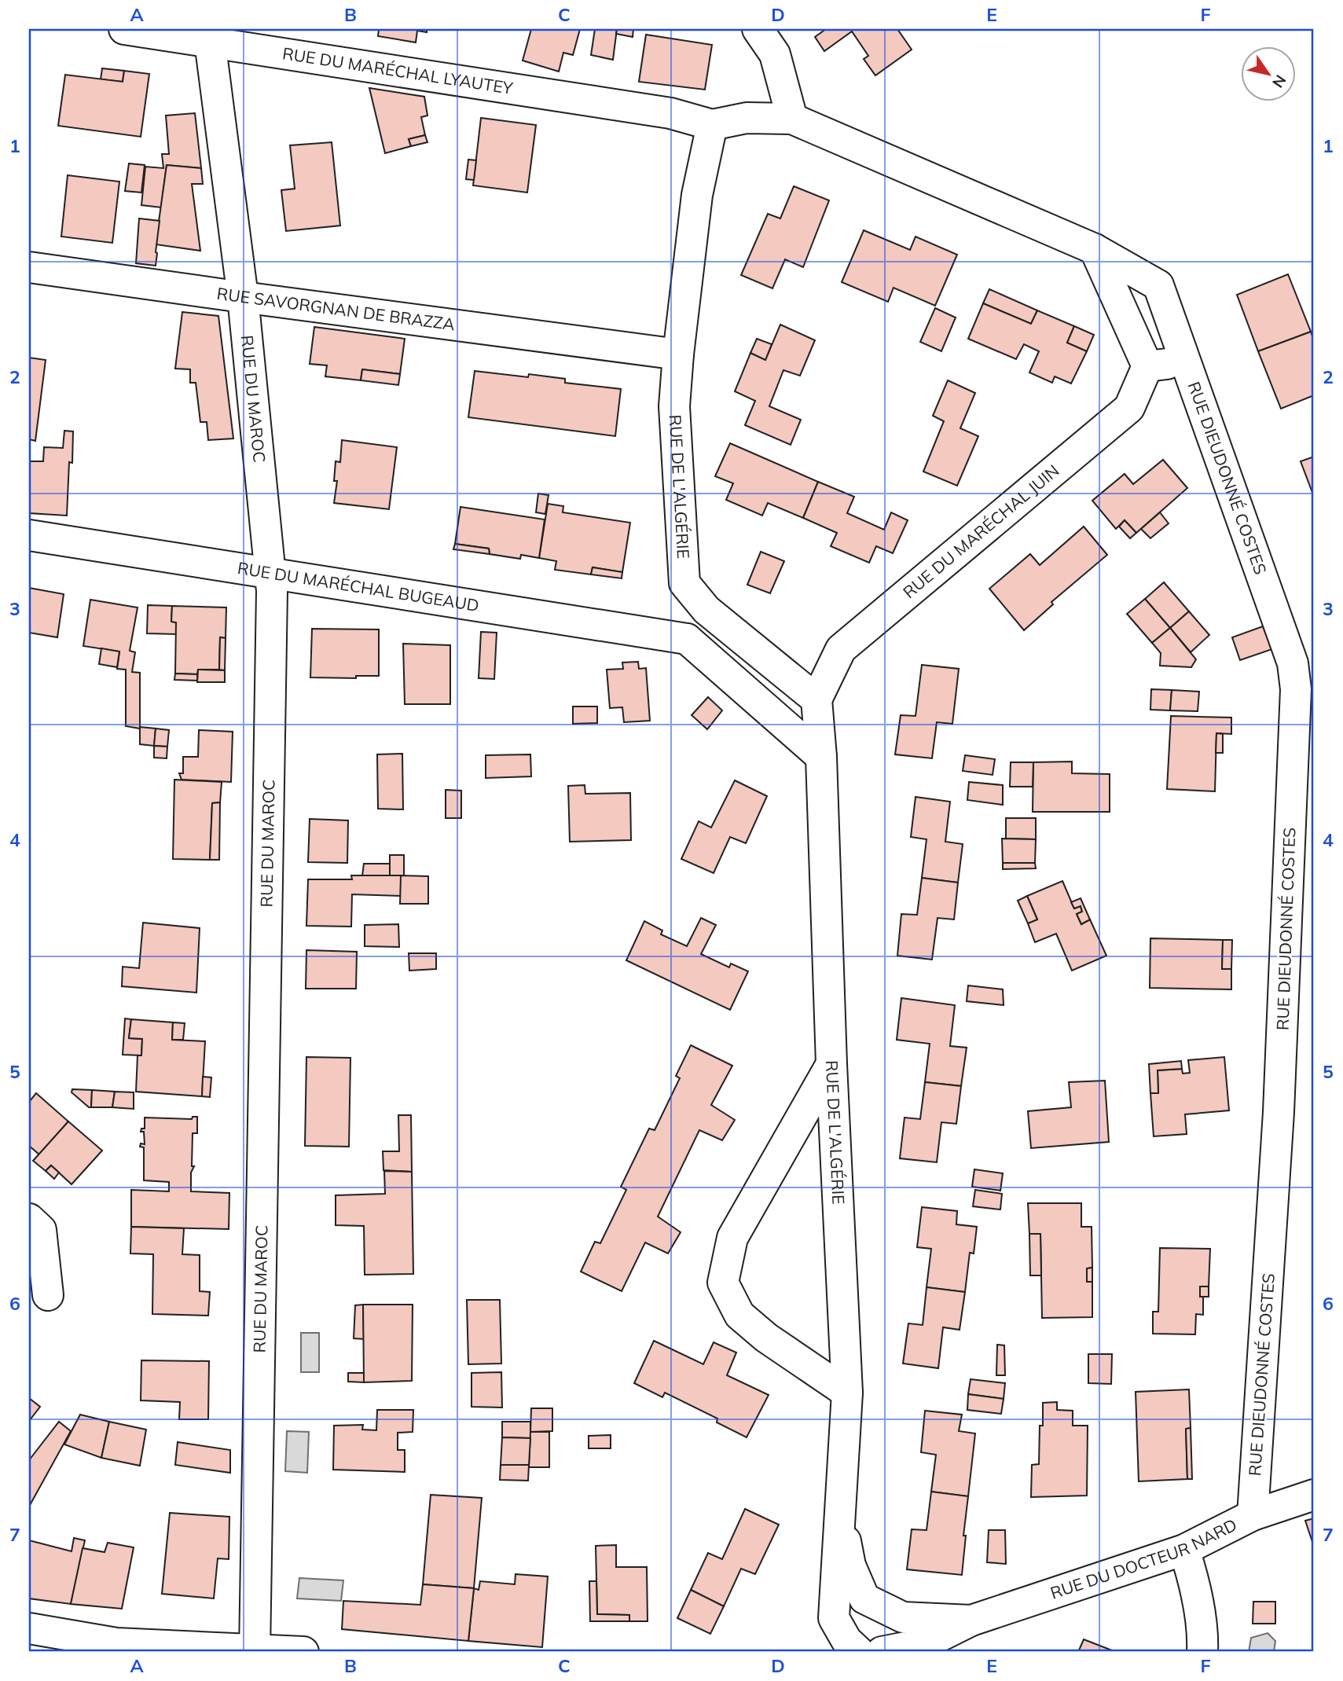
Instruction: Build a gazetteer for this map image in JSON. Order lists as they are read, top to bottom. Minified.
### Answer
{"streets":{"street":["RUE DU MARÉCHAL LYAUTEY","RUE SAVORGNAN DE BRAZZA","RUE DU MAROC","RUE DIEUDONNÉ COSTES","RUE DE L'ALGÉRIE","RUE DU MARÉCHAL JUIN","RUE DU MARÉCHAL BUGEAUD","RUE DU DOCTEUR NARD"]},"crossings":[["RUE DU MARÉCHAL LYAUTEY","RUE DU MAROC"],["RUE DU MARÉCHAL LYAUTEY","RUE DE L'ALGÉRIE"],["RUE SAVORGNAN DE BRAZZA","RUE DU MAROC"],["RUE SAVORGNAN DE BRAZZA","RUE DE L'ALGÉRIE"],["RUE DU MAROC","RUE DU MARÉCHAL BUGEAUD"],["RUE DIEUDONNÉ COSTES","RUE DU DOCTEUR NARD"],["RUE DE L'ALGÉRIE","RUE DU MARÉCHAL JUIN"]],"north":"bottom right","grid":{"columns":["A","B","C","D","E","F"],"rows":["1","2","3","4","5","6","7"]}}
